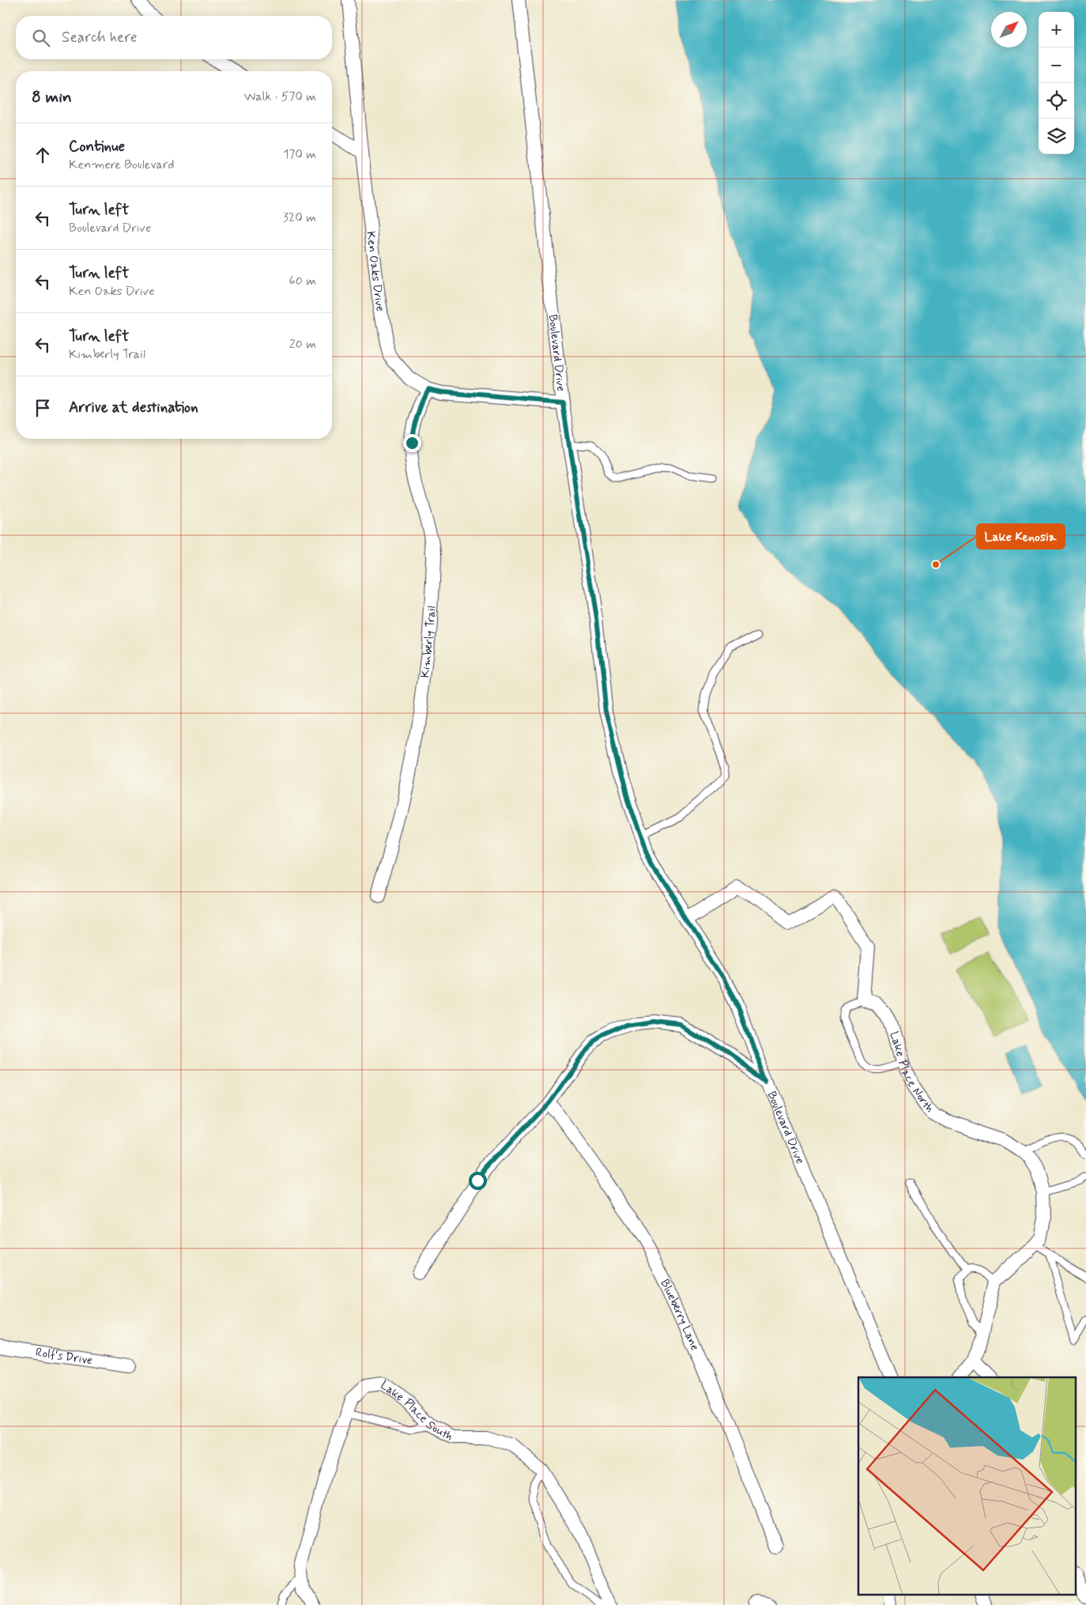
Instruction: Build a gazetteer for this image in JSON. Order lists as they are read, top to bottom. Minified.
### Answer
{"streets":{"street":["Ken Oaks Drive","Boulevard Drive","Kimberly Trail","Lake Place North","Blueberry Lane","Rolf's Drive","Lake Place South"]},"crossings":[["Ken Oaks Drive","Boulevard Drive"],["Ken Oaks Drive","Kimberly Trail"]],"places":["Lake Kenosia"],"north":"top right","page":{"map_buttons":["+","−"],"search":"Search here","heading":["8 min","Walk · 570 m"],"list":[["Continue","Kenmere Boulevard","170 m"],["Turn left","Boulevard Drive","320 m"],["Turn left","Ken Oaks Drive","60 m"],["Turn left","Kimberly Trail","20 m"],"Arrive at destination"]}}
